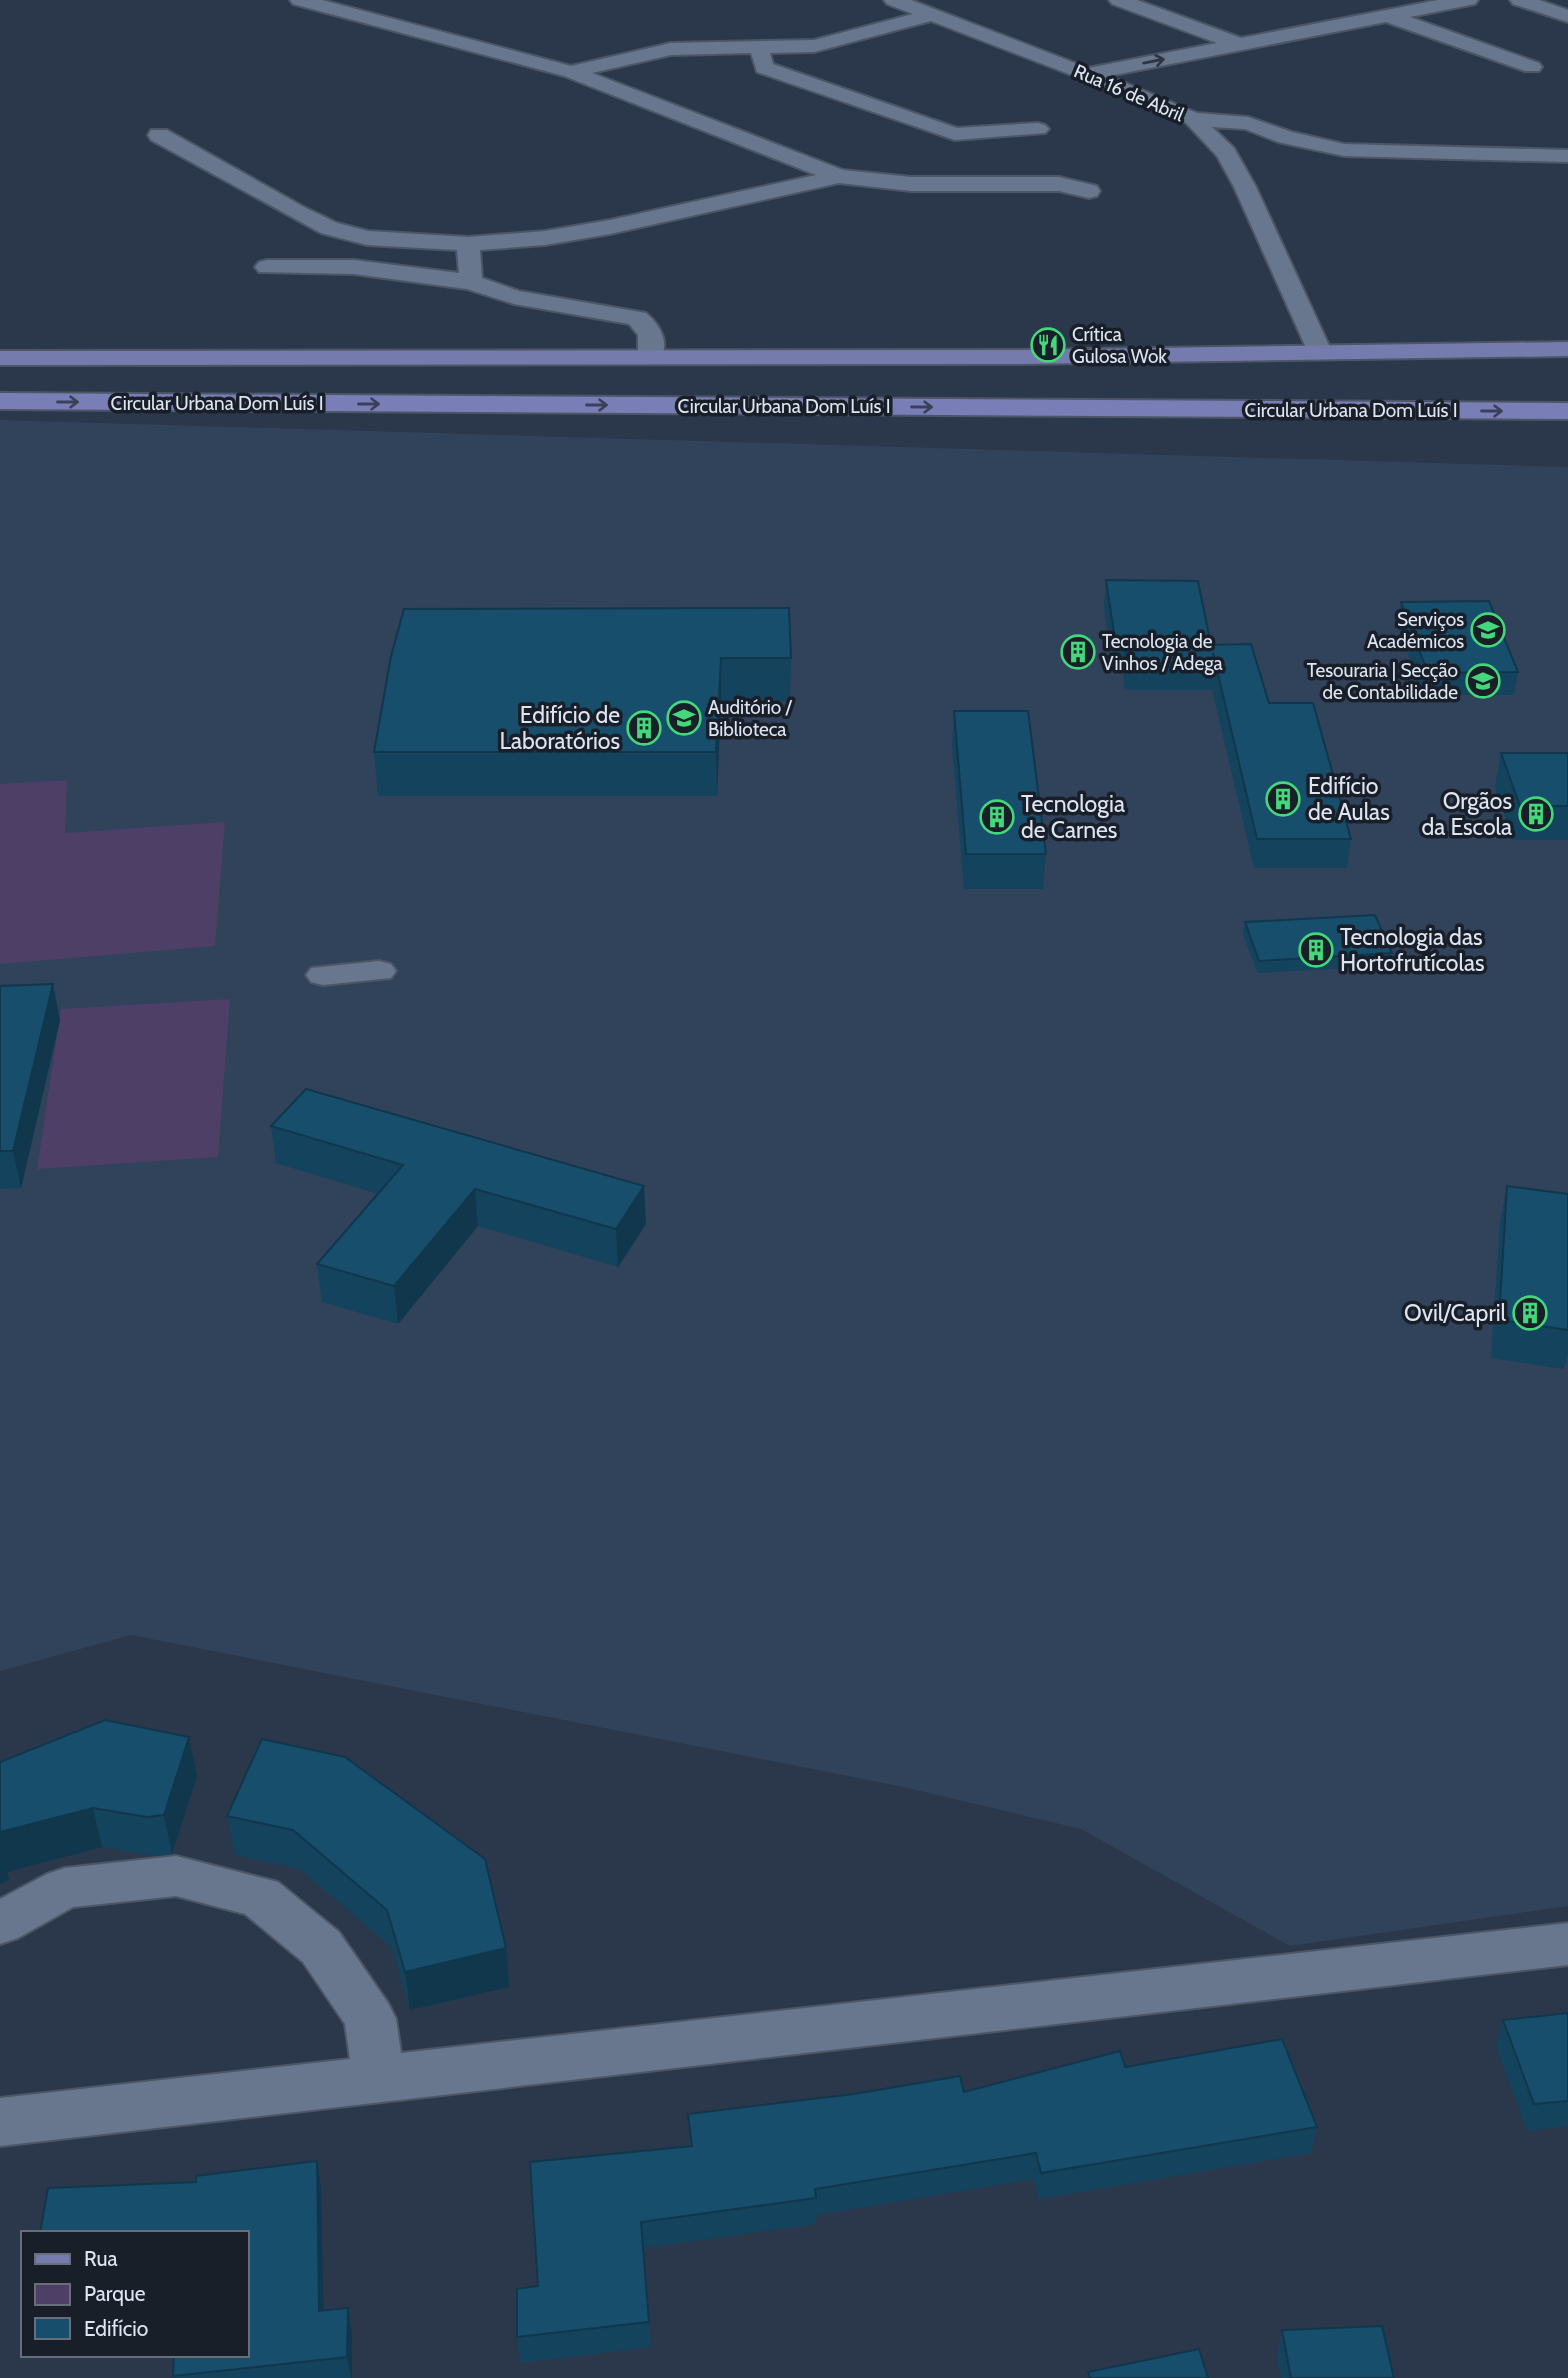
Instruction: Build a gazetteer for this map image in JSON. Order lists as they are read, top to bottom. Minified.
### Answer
{"streets":{"highway":["Circular Urbana Dom Luís I"],"street":["Rua 16 de Abril"]},"places":{"restaurant":["Crítica Gulosa Wok"],"school or university":["Serviços Académicos","Tesouraria | Secção de Contabilidade","Auditório / Biblioteca"],"building":["Tecnologia de Vinhos / Adega","Edifício de Laboratórios","Edifício de Aulas","Orgãos da Escola","Tecnologia de Carnes","Tecnologia das Hortofrutícolas","Ovil/Capril"]},"legend":["Rua","Parque","Edifício"]}
